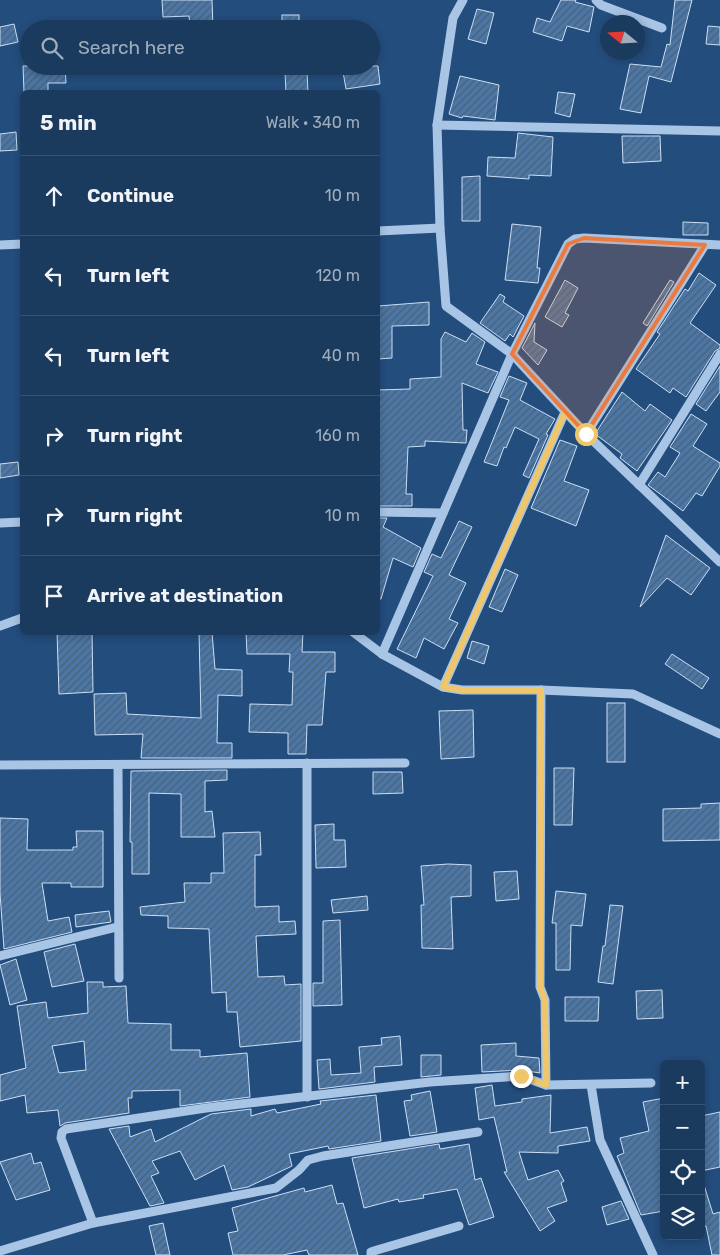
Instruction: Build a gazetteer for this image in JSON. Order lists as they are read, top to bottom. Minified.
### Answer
{"north":"left","page":{"search":"Search here","heading":["5 min","Walk · 340 m"],"list":[["Continue","10 m"],["Turn left","120 m"],["Turn left","40 m"],["Turn right","160 m"],["Turn right","10 m"],"Arrive at destination"],"map_buttons":["+","−"]}}
